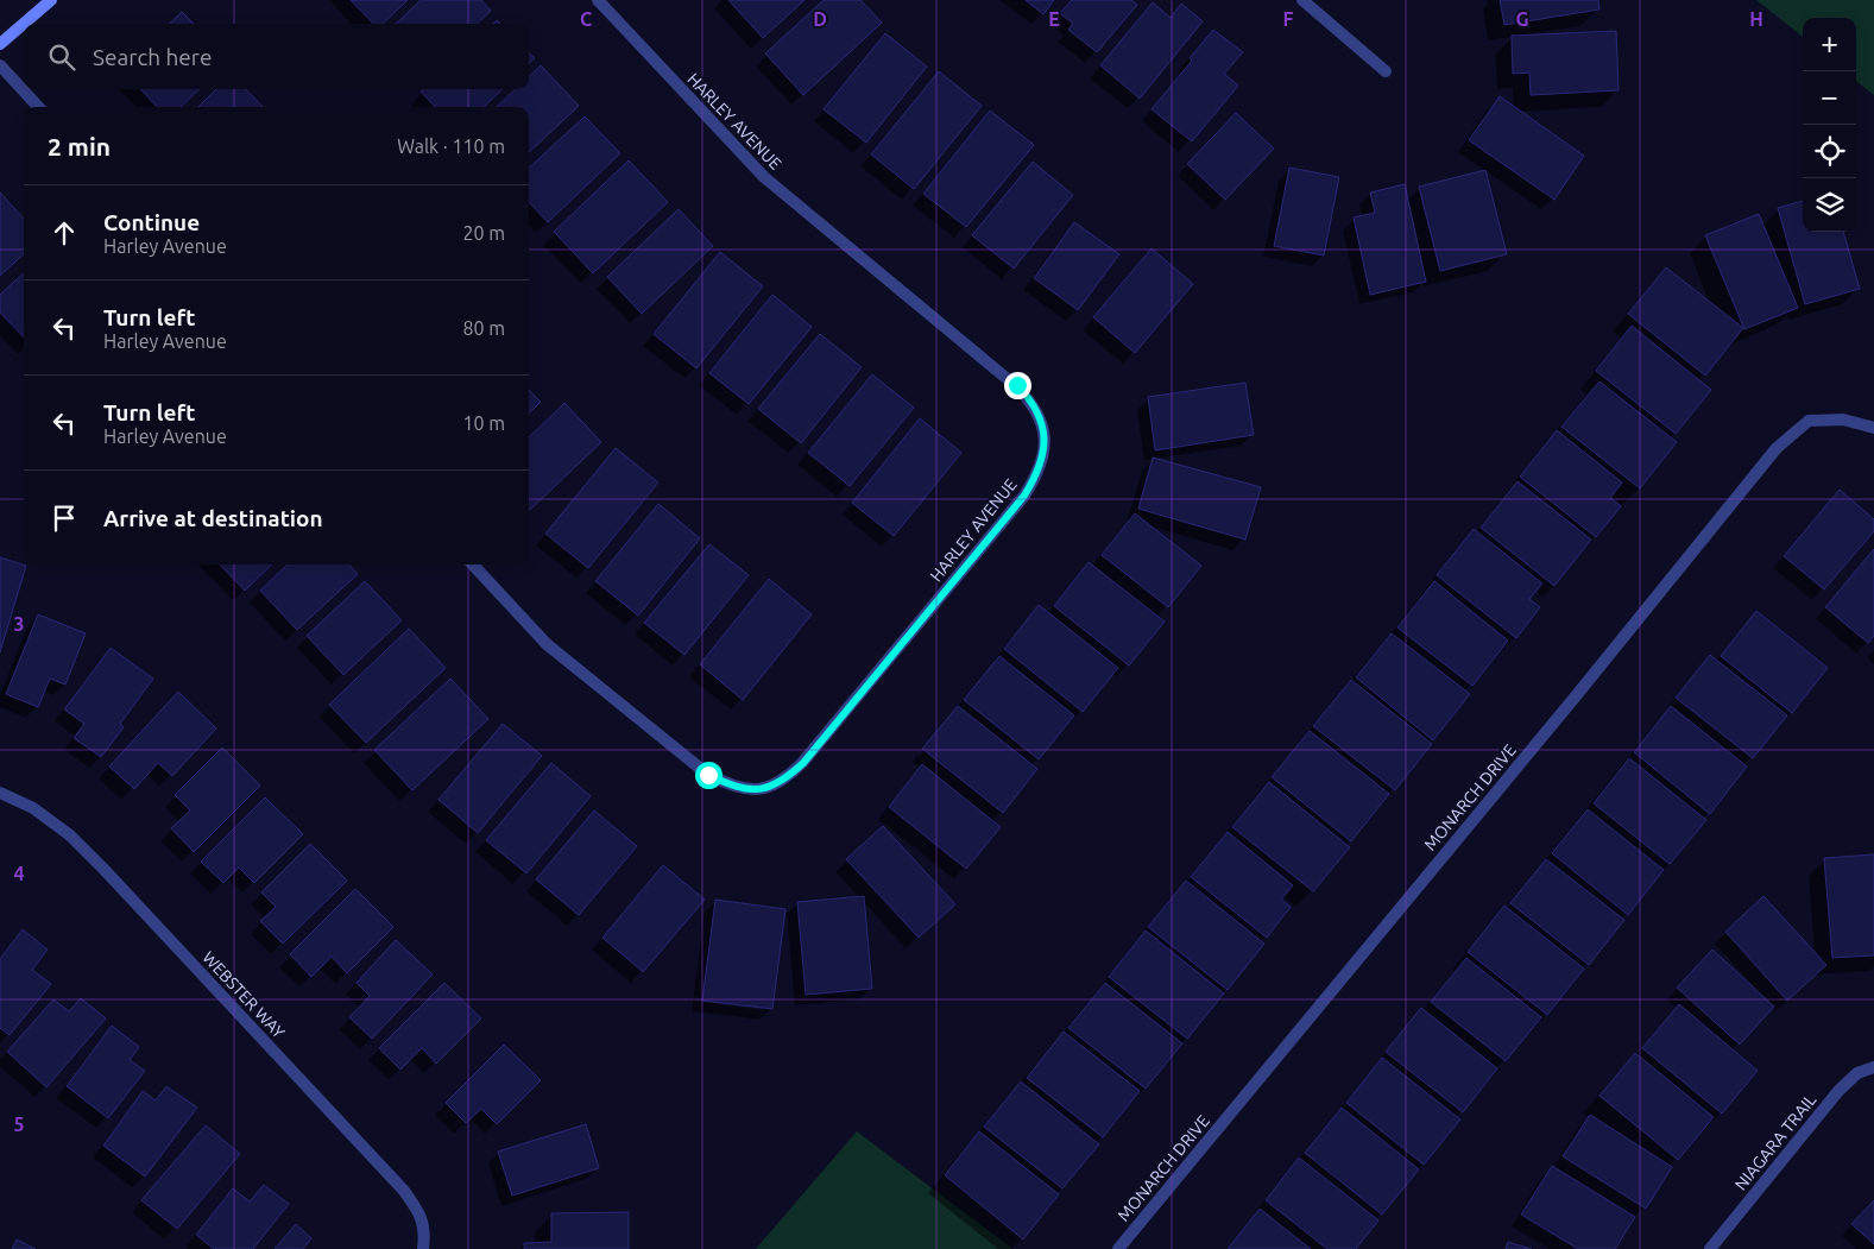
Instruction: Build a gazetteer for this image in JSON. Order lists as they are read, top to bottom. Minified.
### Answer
{"streets":{"street":["HARLEY AVENUE","MONARCH DRIVE","WEBSTER WAY","NIAGARA TRAIL"]},"page":{"map_buttons":["+","−"],"search":"Search here","heading":["2 min","Walk · 110 m"],"list":[["Continue","Harley Avenue","20 m"],["Turn left","Harley Avenue","80 m"],["Turn left","Harley Avenue","10 m"],"Arrive at destination"]},"grid":{"columns":["C","D","E","F","G","H"],"rows":["3","4","5"]}}
